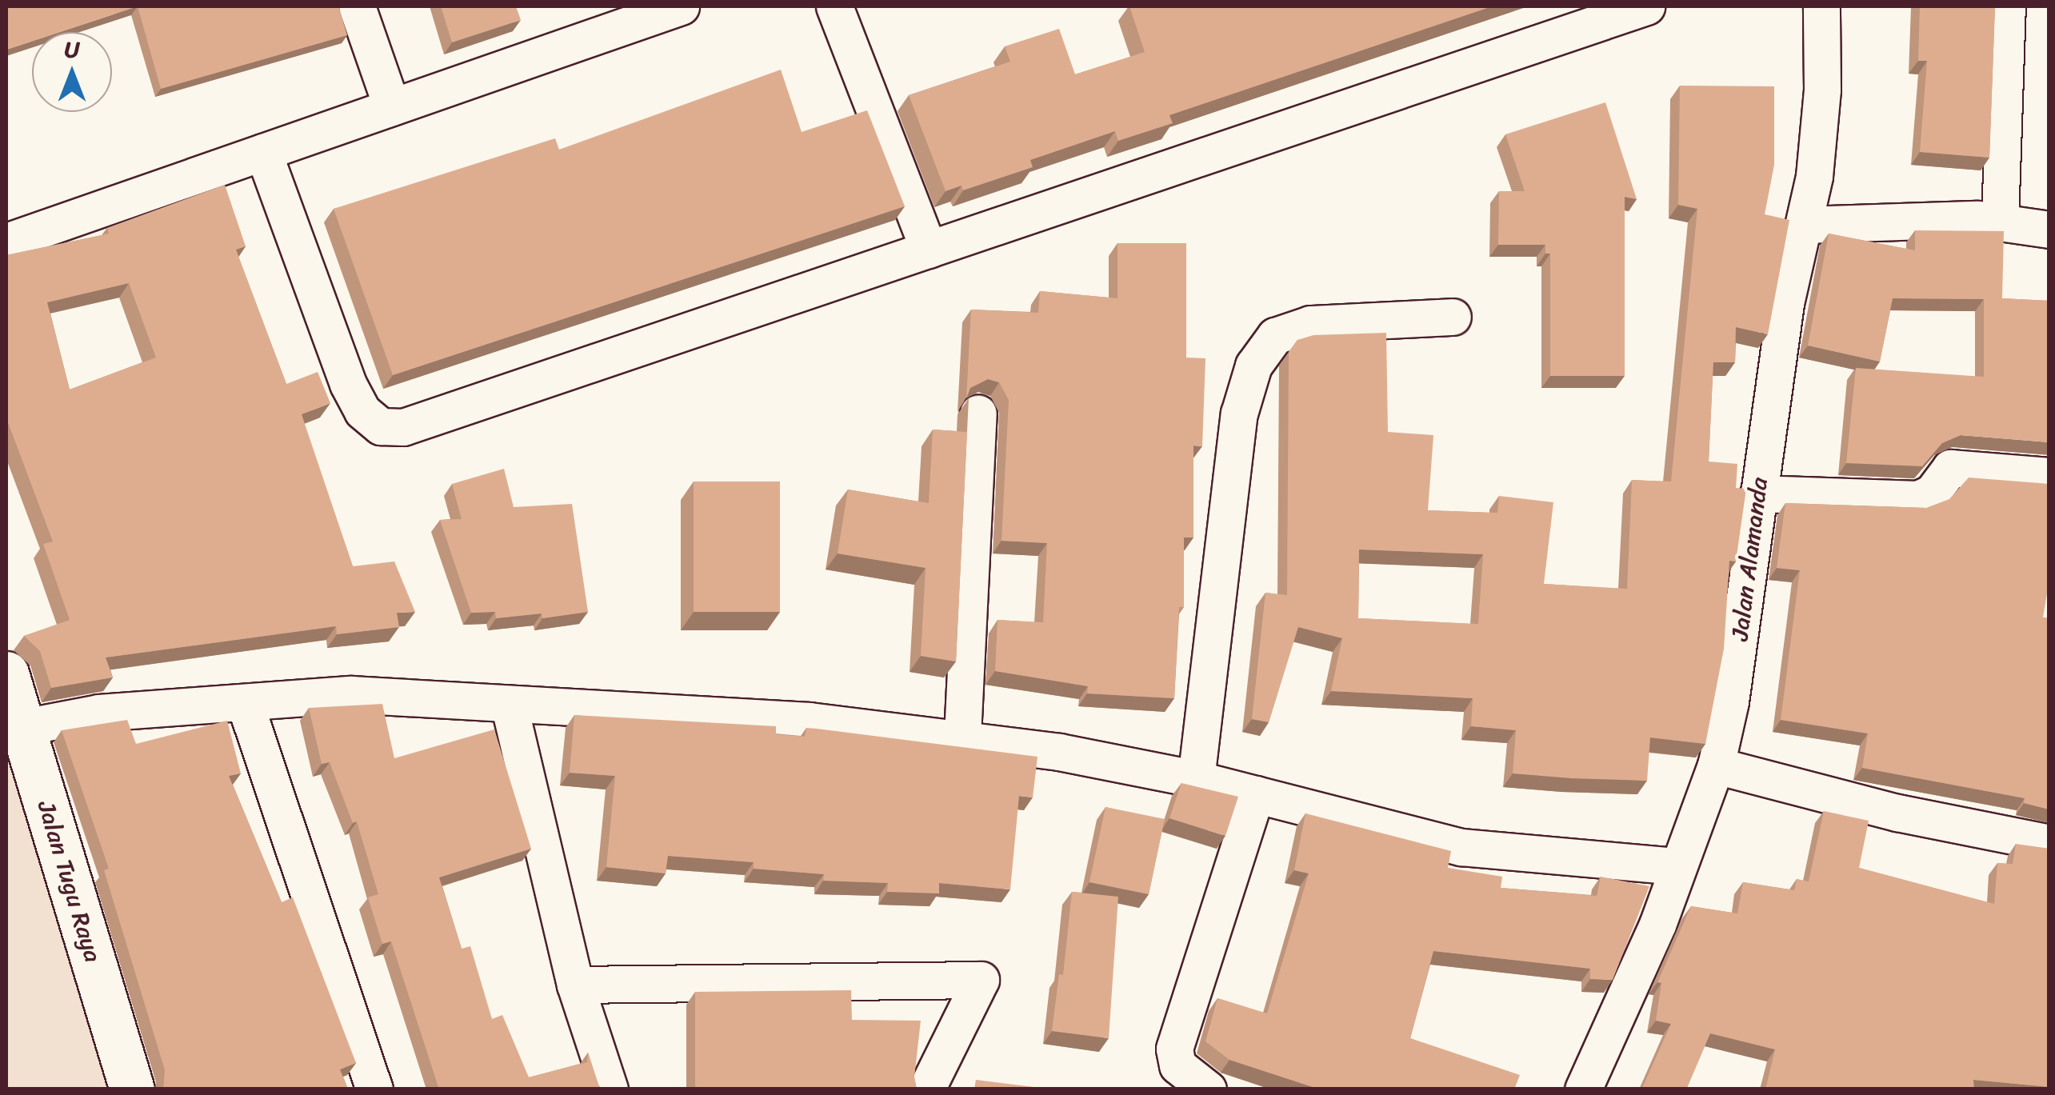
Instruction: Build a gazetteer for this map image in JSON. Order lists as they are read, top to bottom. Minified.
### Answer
{"streets":{"street":["Jalan Alamanda","Jalan Tugu Raya"]},"north":"top"}
